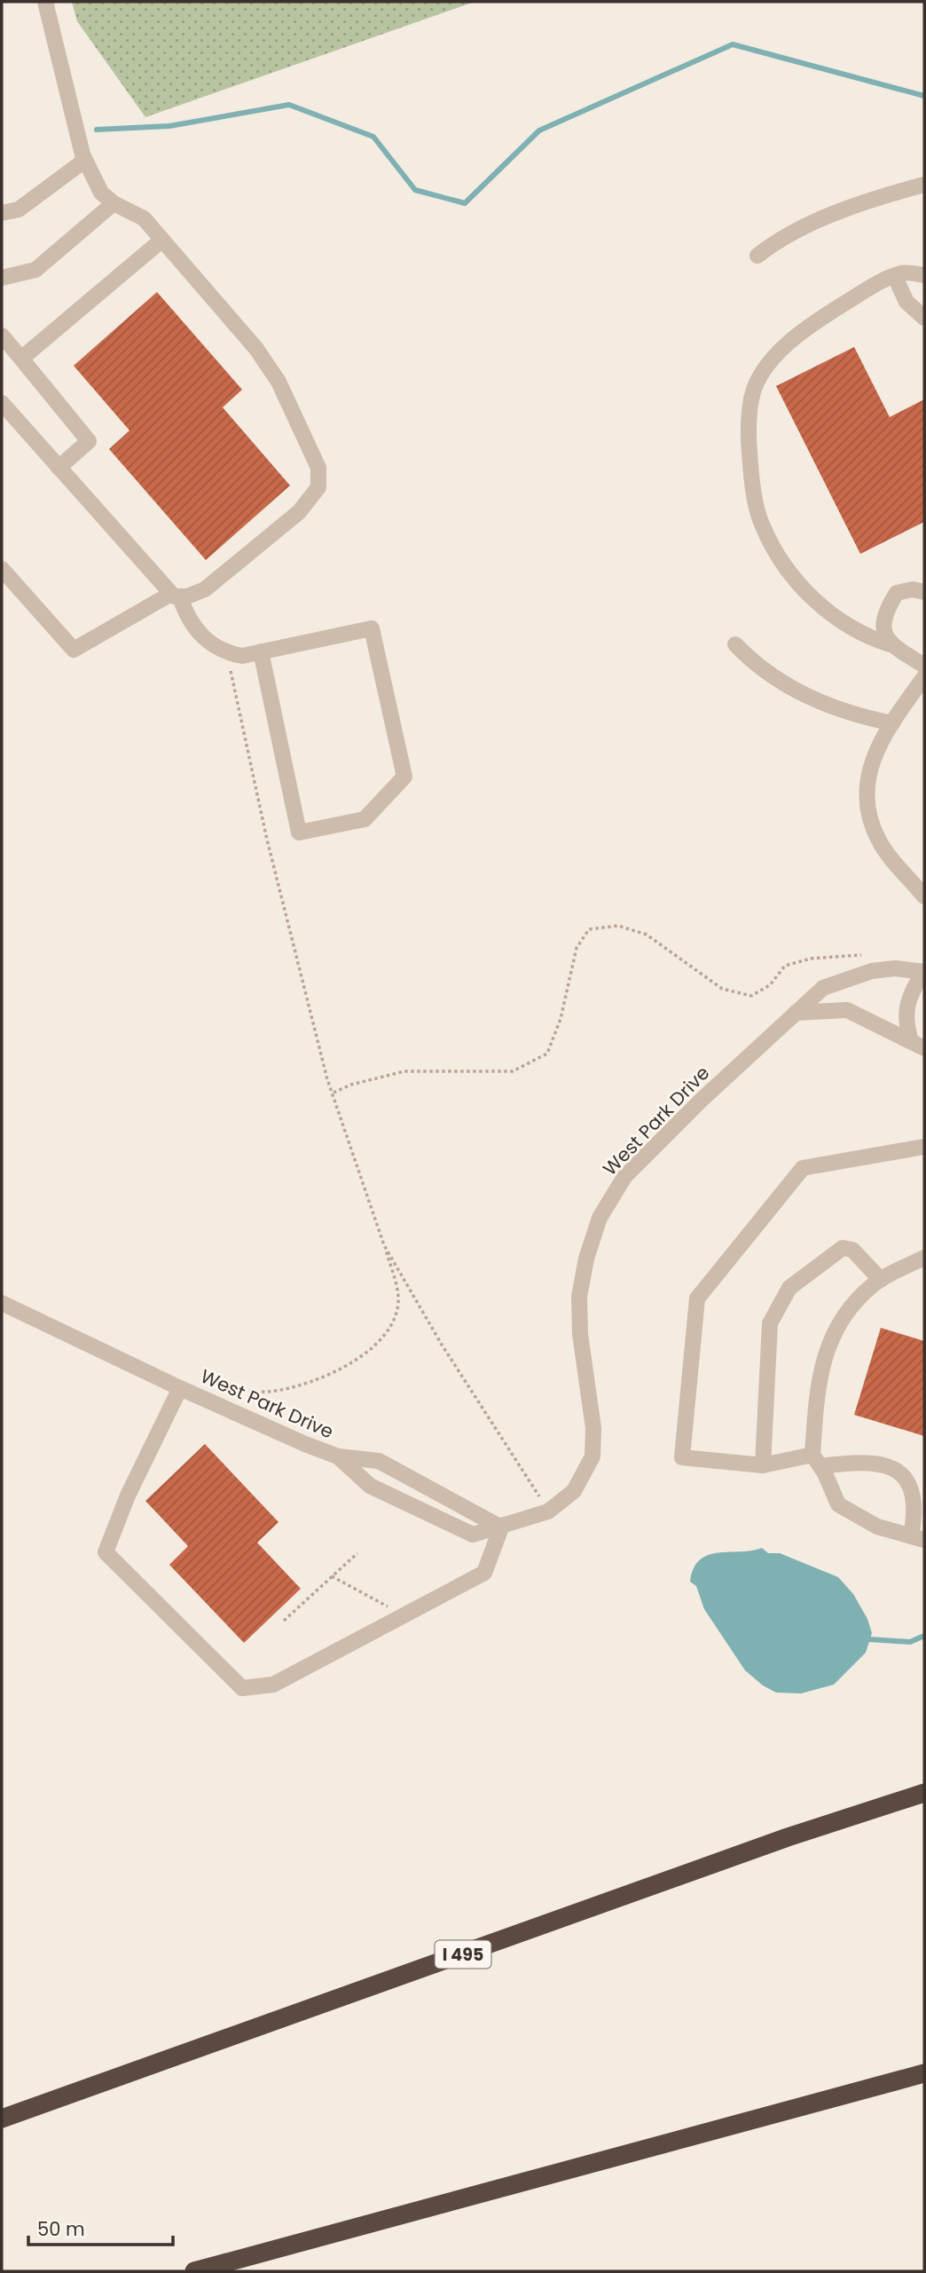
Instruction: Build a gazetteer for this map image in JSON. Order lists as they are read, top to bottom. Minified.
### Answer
{"streets":{"highway":["I 495"],"street":["West Park Drive"]},"scale_bar":"50 m"}
